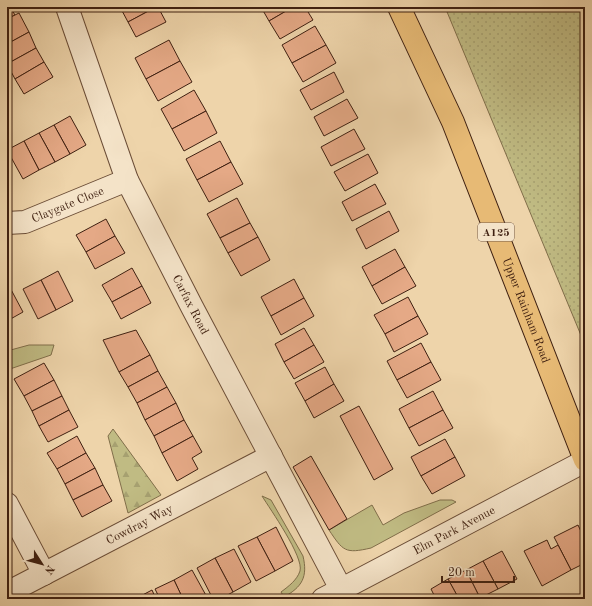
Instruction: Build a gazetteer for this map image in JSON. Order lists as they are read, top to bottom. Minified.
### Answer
{"streets":{"main road":["A125","Upper Rainham Road"],"street":["Claygate Close","Carfax Road","Cowdray Way","Elm Park Avenue"]},"crossings":[["Claygate Close","Carfax Road"],["Carfax Road","Cowdray Way"],["Carfax Road","Elm Park Avenue"],["Upper Rainham Road","Elm Park Avenue"]],"scale_bar":"20 m","north":"bottom right"}
